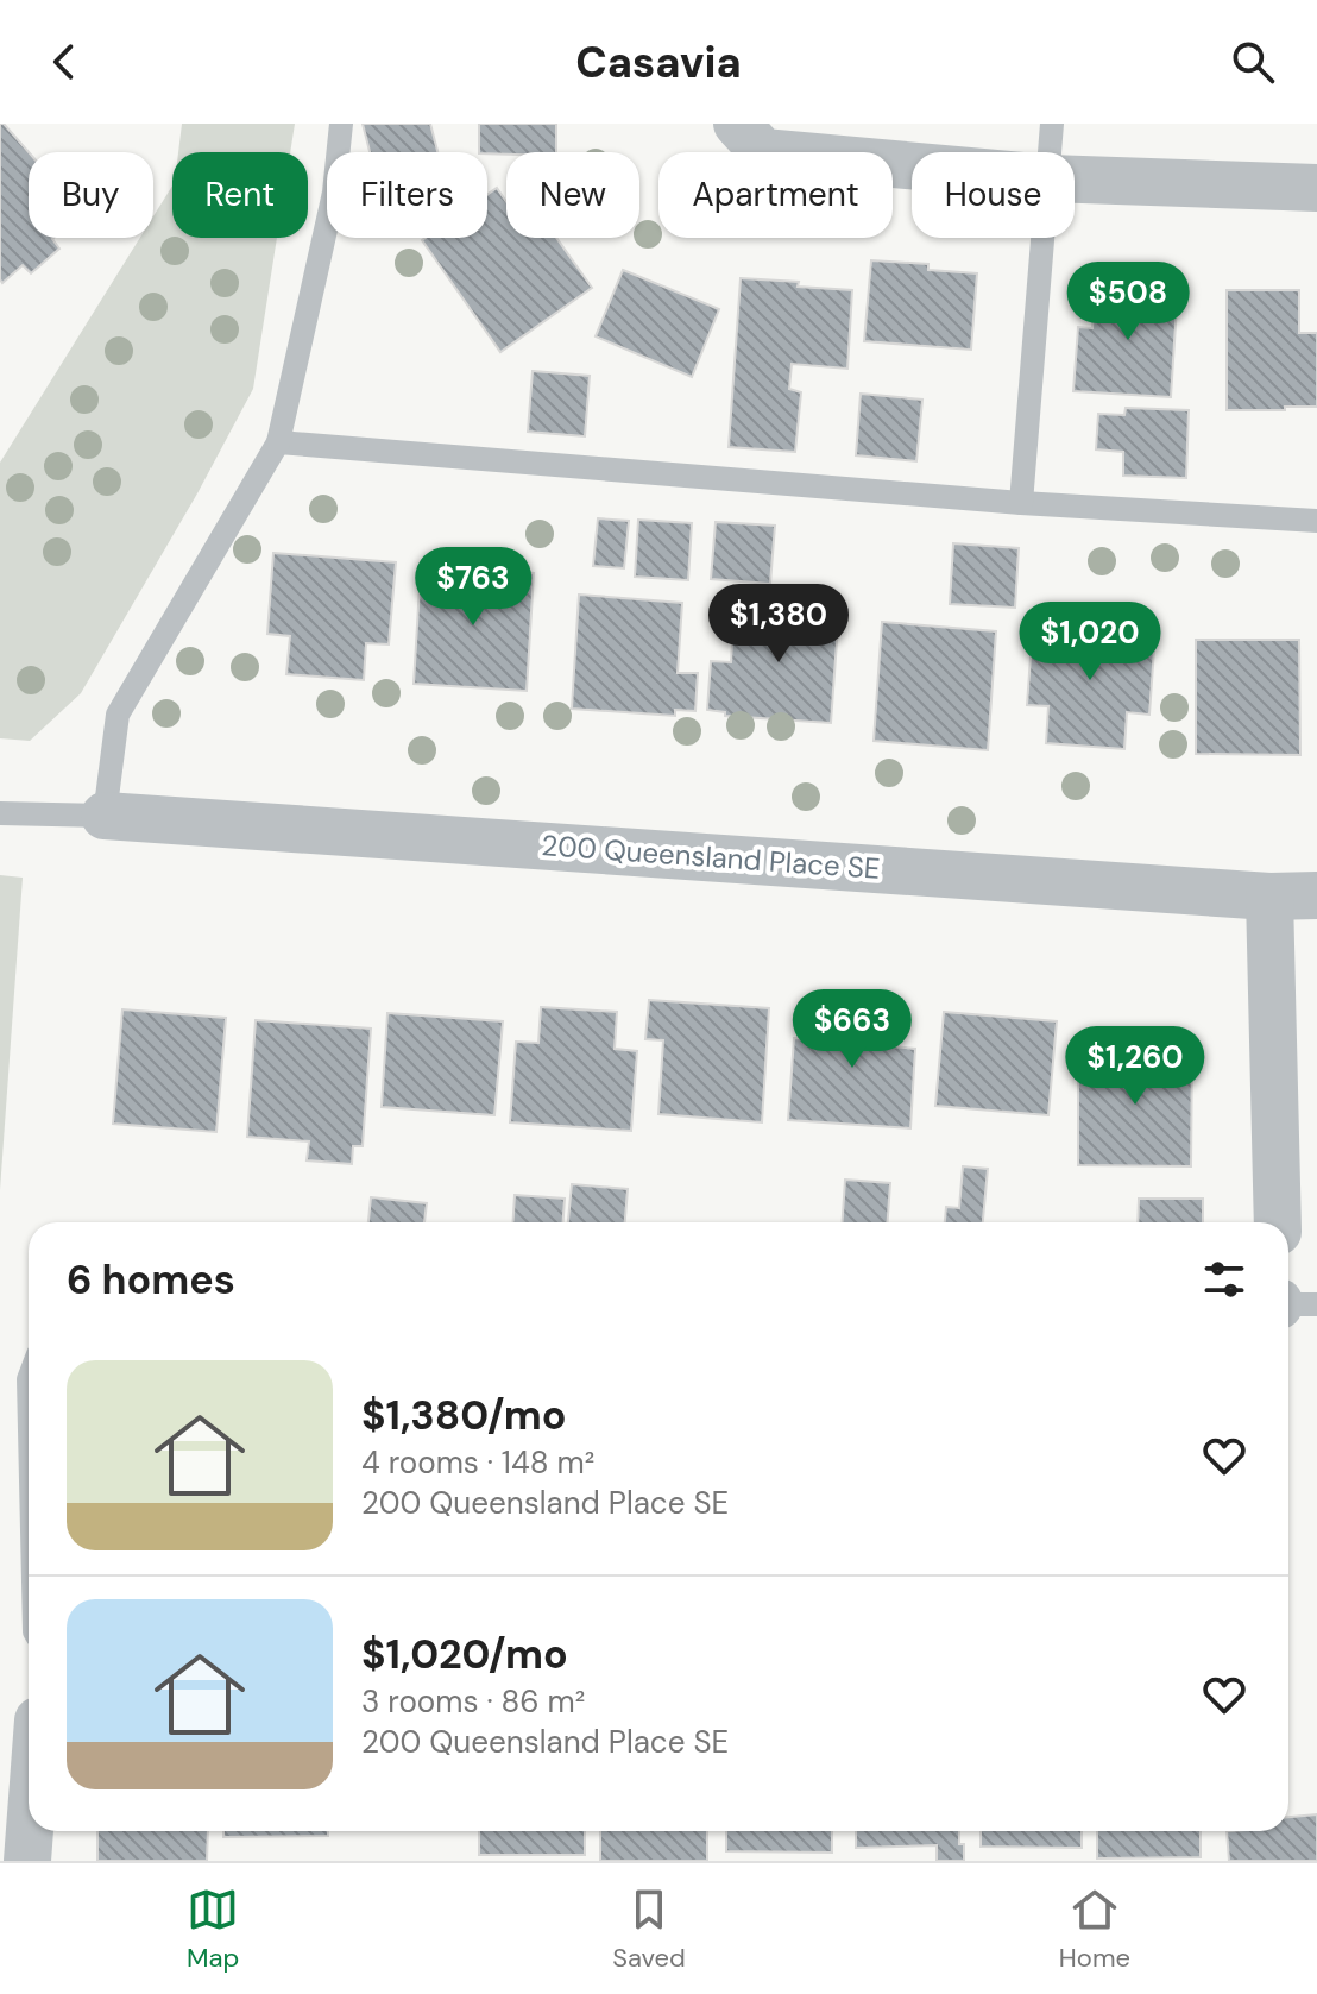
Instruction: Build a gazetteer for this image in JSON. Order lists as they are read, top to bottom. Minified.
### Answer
{"streets":{"street":["200 Queensland Place SE"]},"page":{"header":"Casavia","chip":["Buy","Rent","Filters","New","Apartment","House"],"price":["$508","$763","$1,380","$1,020","$663","$1,260"],"heading":"6 homes","list":[{"name":"$1,380/mo","note":"4 rooms · 148 m² · 200 Queensland Place SE"},{"name":"$1,020/mo","note":"3 rooms · 86 m² · 200 Queensland Place SE"}],"tabs":["Map","Saved","Home"]}}
